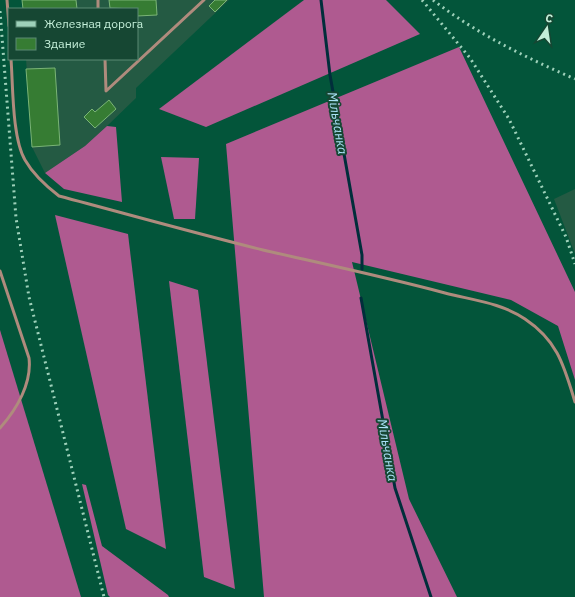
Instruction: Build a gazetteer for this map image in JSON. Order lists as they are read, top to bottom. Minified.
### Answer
{"water":["Мільчанка"],"legend":["Железная дорога","Здание"],"north":"top"}
